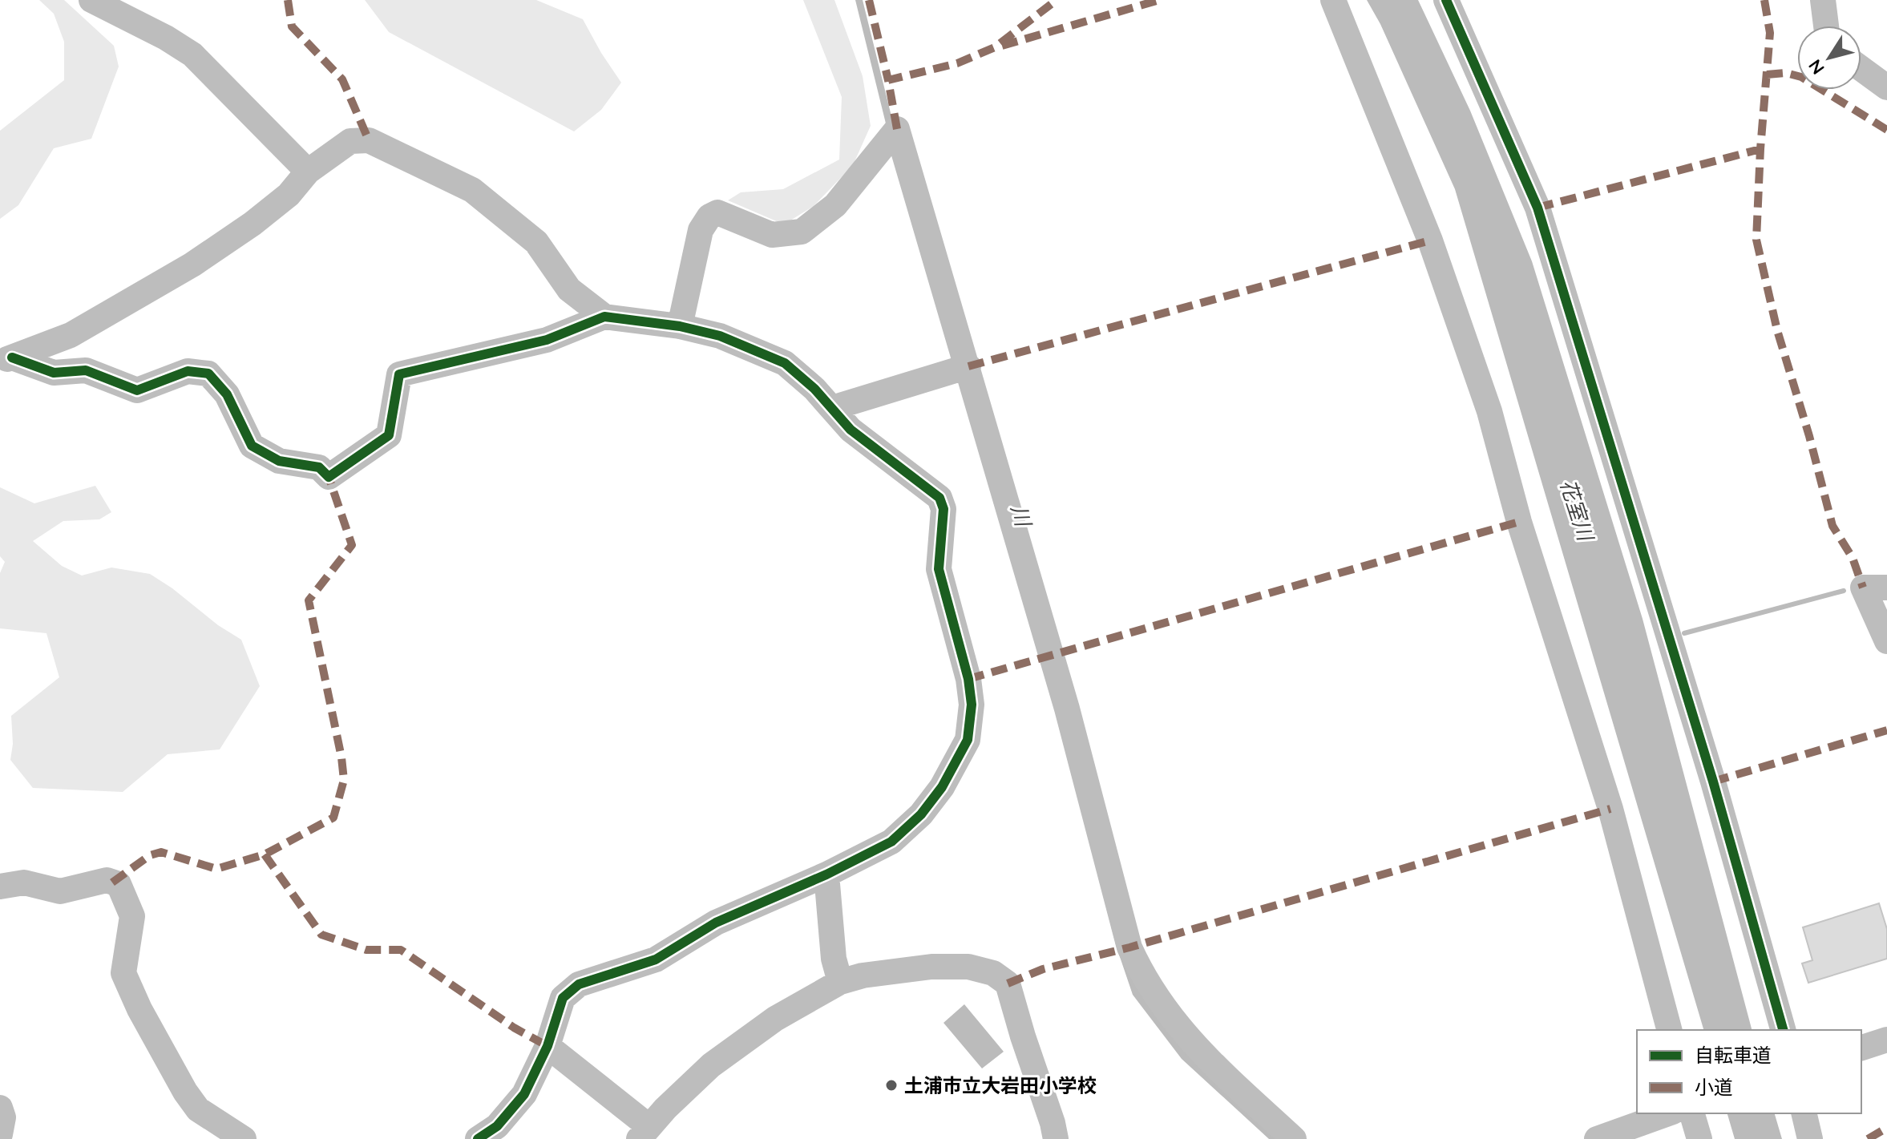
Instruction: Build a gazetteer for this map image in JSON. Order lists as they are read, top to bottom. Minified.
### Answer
{"water":["花室川","川"],"places":["土浦市立大岩田小学校"],"legend":["自転車道","小道"],"north":"bottom left"}
